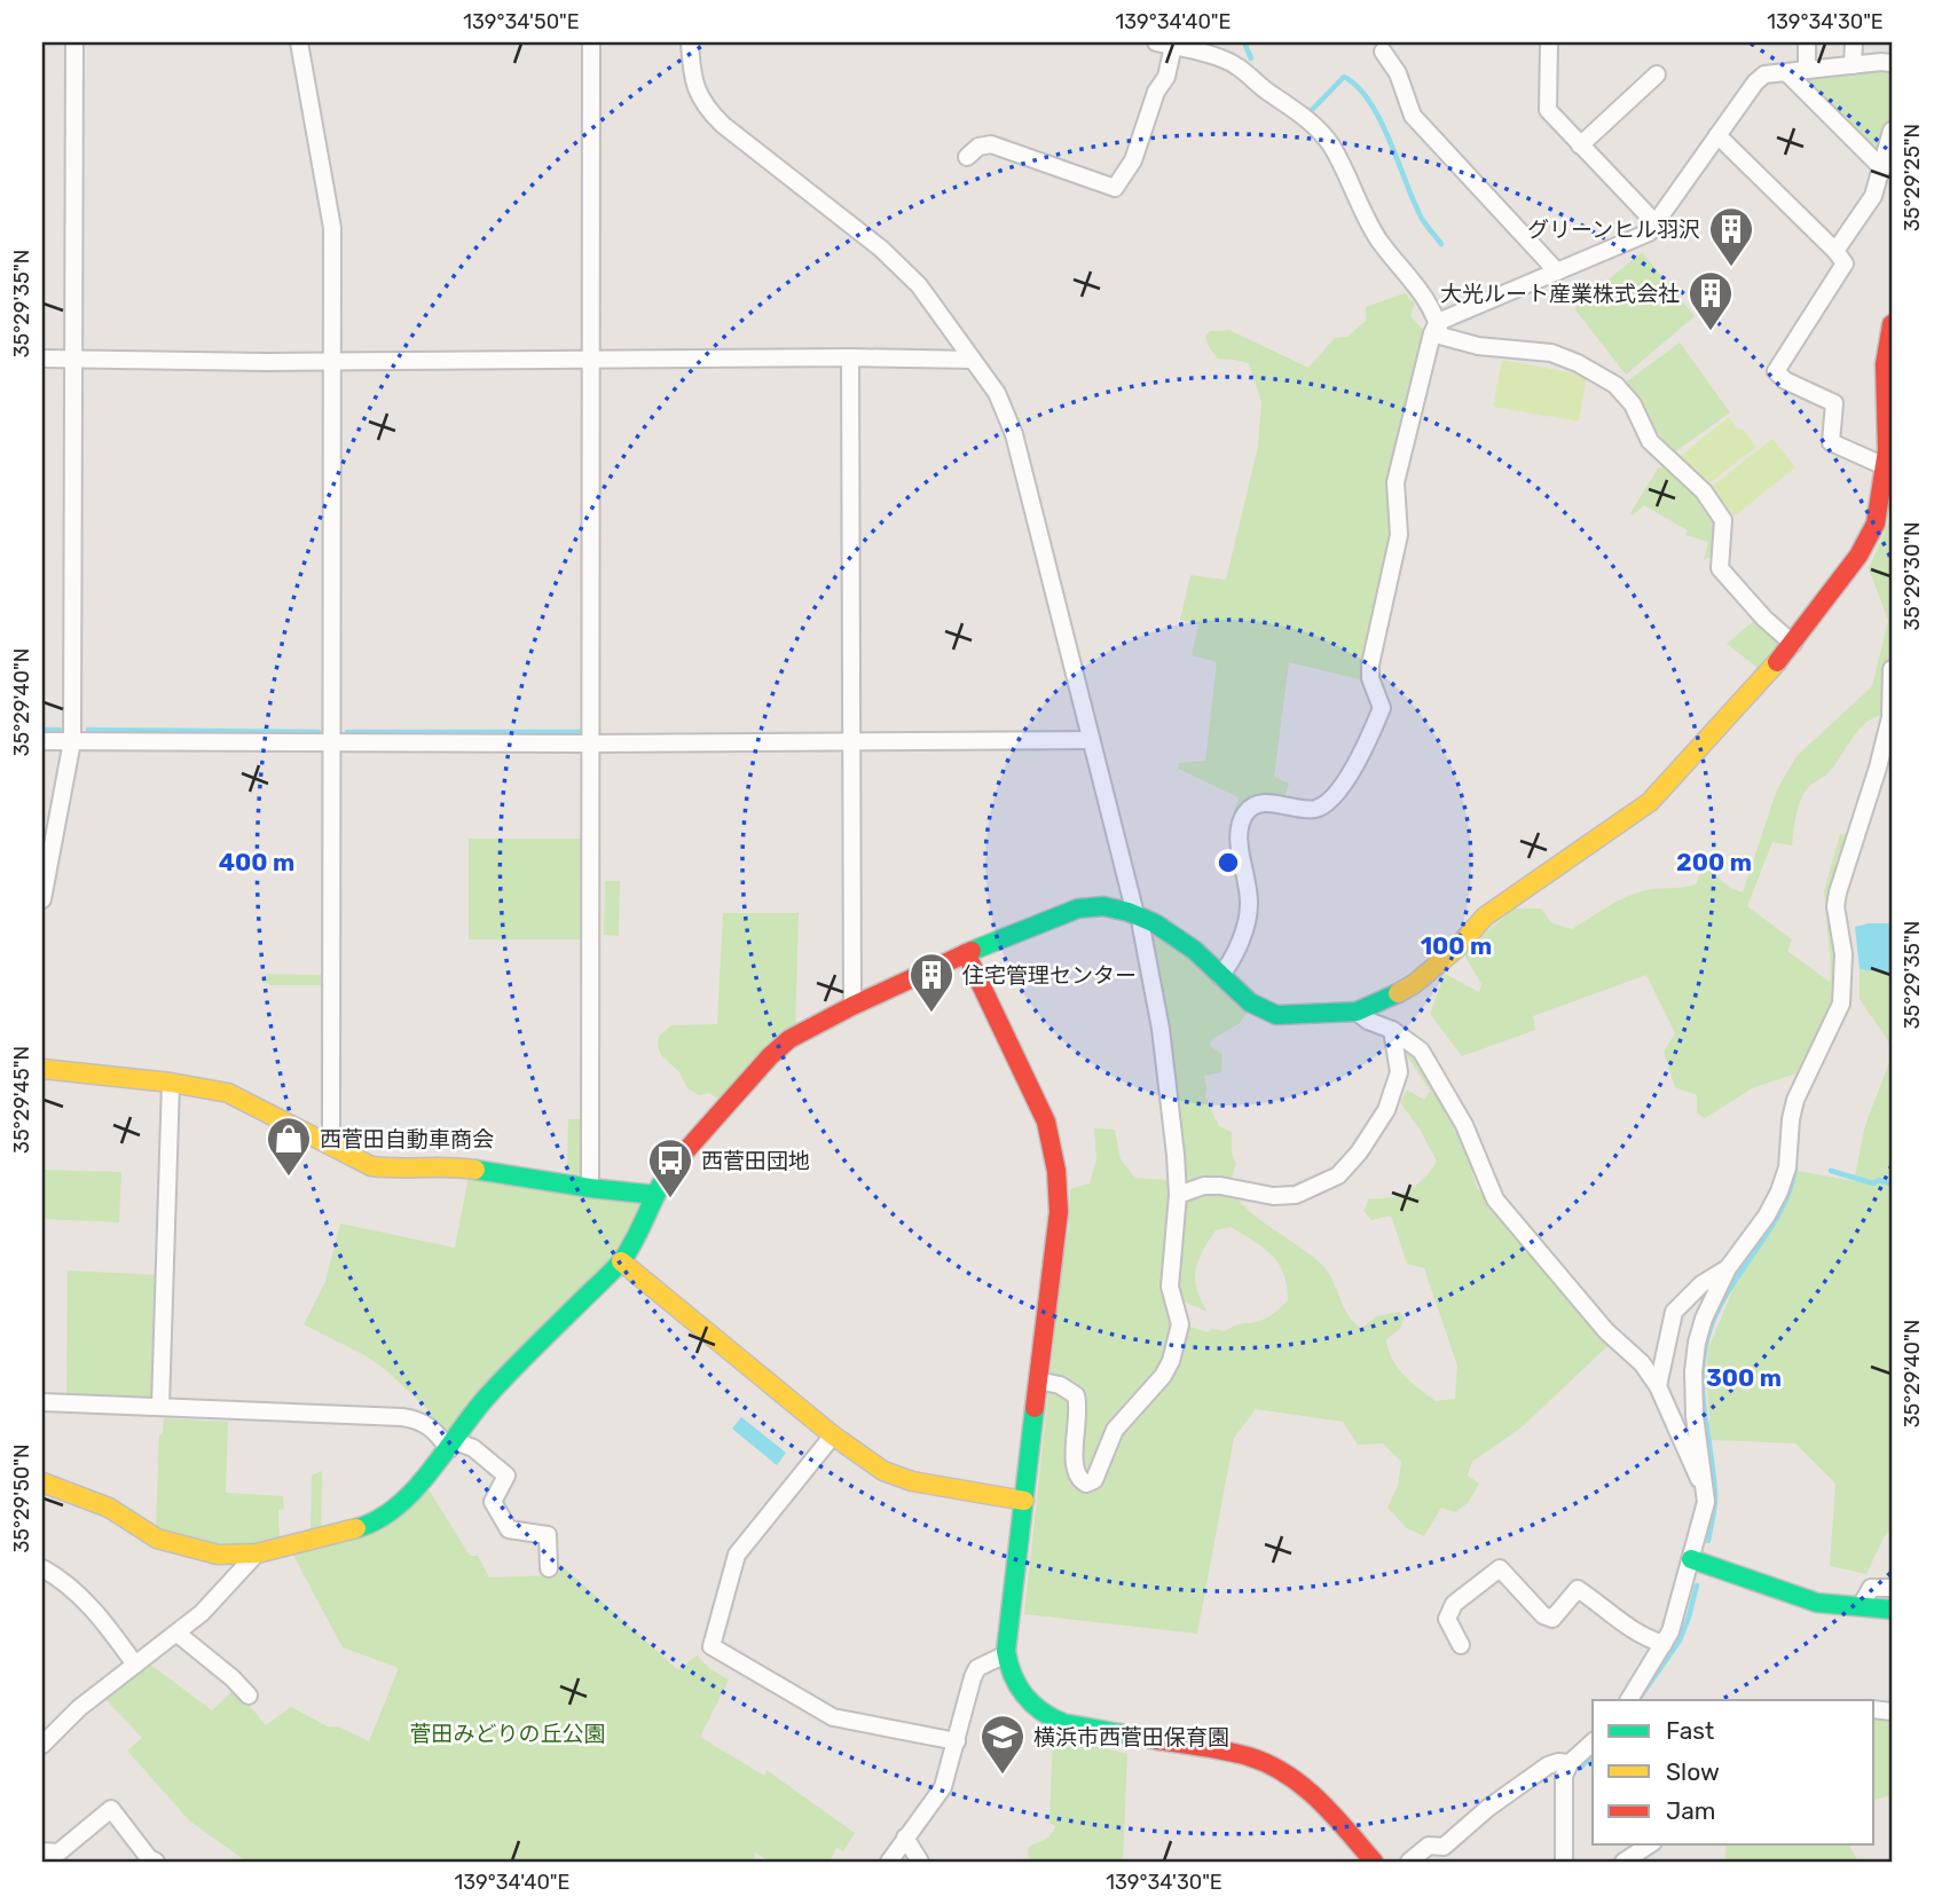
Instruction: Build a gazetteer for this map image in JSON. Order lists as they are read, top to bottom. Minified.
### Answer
{"parks":["菅田みどりの丘公園"],"places":{"building":["グリーンヒル羽沢","大光ルート産業株式会社","住宅管理センター"],"shop":["西菅田自動車商会"],"bus stop":["西菅田団地"],"school or university":["横浜市西菅田保育園"]},"legend":["Fast","Slow","Jam"],"coordinates":["139°34'50\"E","139°34'40\"E","139°34'30\"E","35°29'25\"N","35°29'35\"N","35°29'30\"N","35°29'40\"N","35°29'45\"N","35°29'50\"N"],"rings":["200 m","400 m","100 m","300 m"]}
